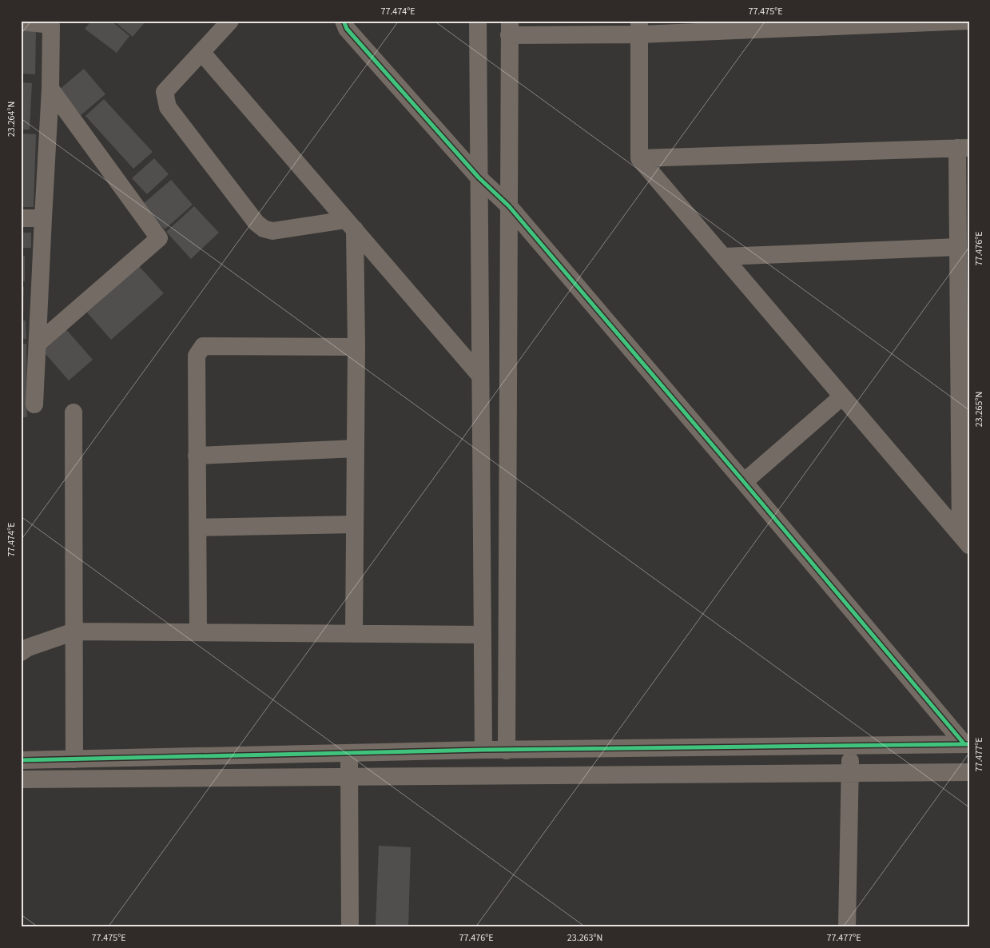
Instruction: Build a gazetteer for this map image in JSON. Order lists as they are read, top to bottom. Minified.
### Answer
{"coordinates":["77.474°E","77.475°E","23.264°N","77.476°E","23.265°N","77.477°E","23.263°N"]}
